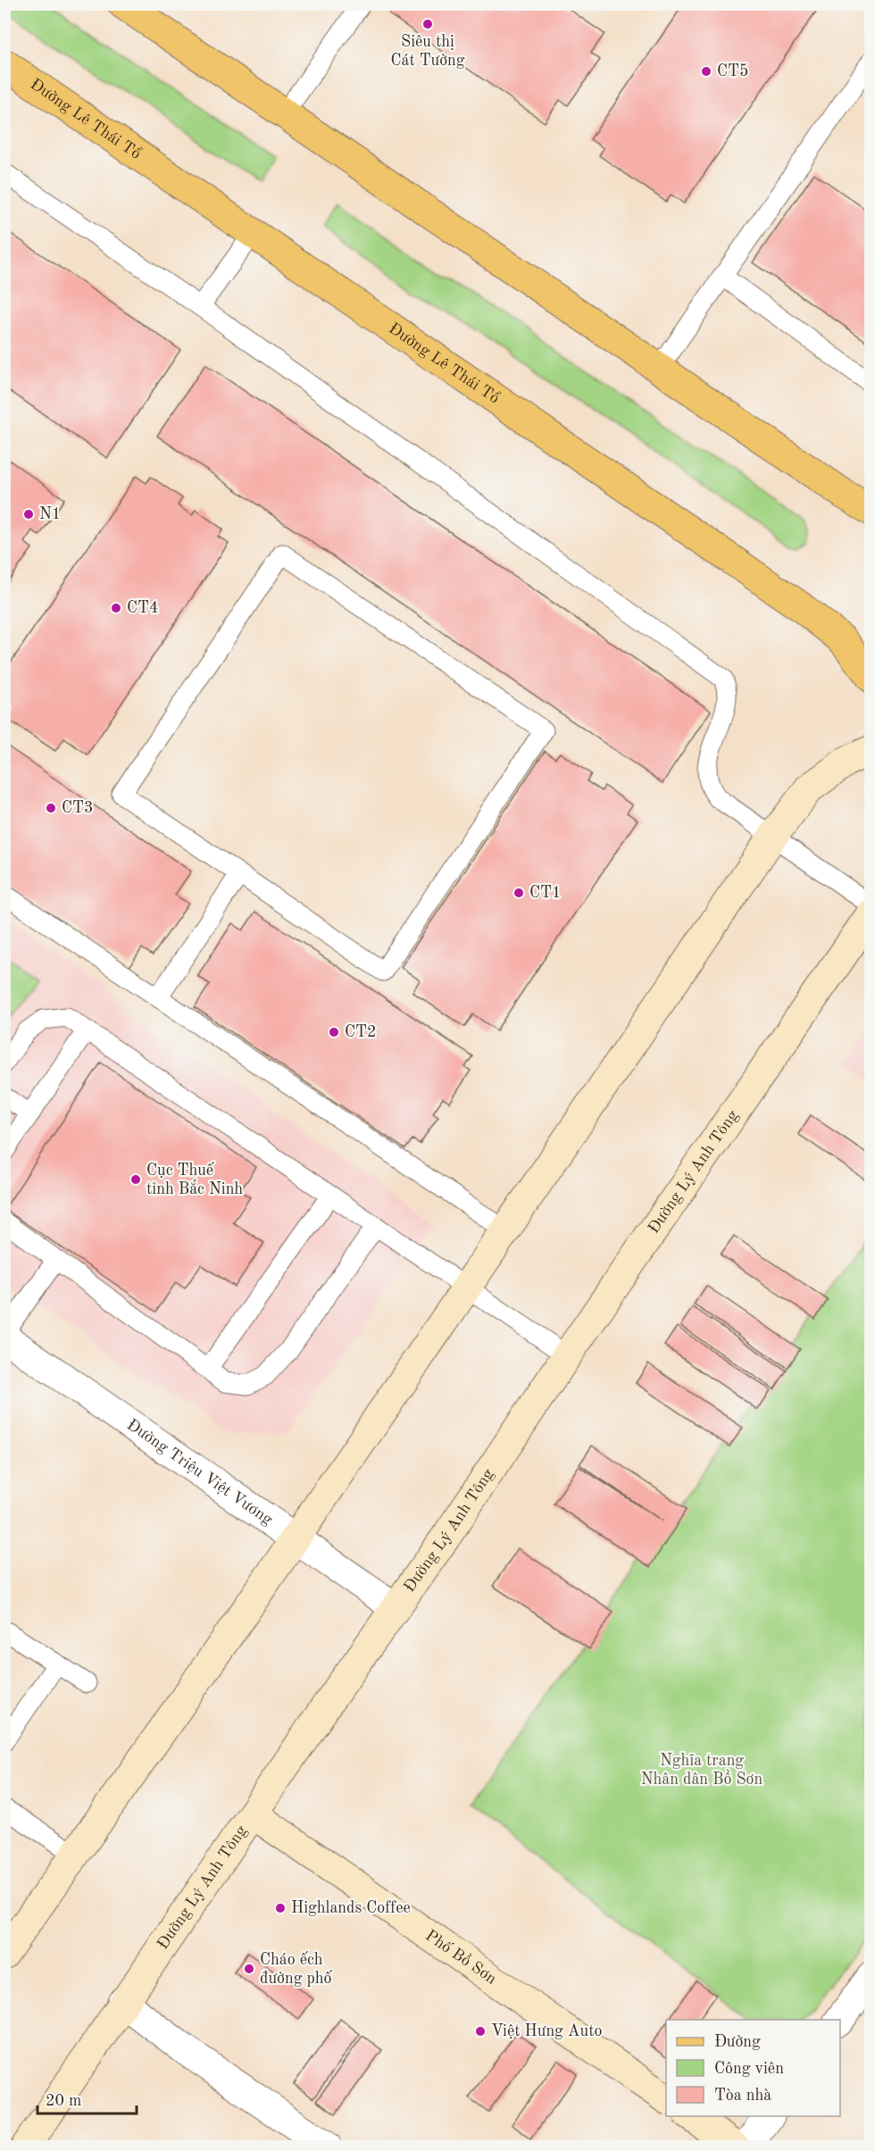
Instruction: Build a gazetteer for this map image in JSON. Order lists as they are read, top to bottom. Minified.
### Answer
{"streets":{"main road":["Đường Lê Thái Tổ","Đường Lý Anh Tông","Phố Bồ Sơn"],"street":["Đường Triệu Việt Vương"]},"crossings":[["Đường Lý Anh Tông","Đường Triệu Việt Vương"],["Đường Lý Anh Tông","Phố Bồ Sơn"]],"parks":["Nghĩa trang Nhân dân Bồ Sơn"],"places":["Siêu thị Cát Tường","CT5","N1","CT4","CT3","CT1","CT2","Cục Thuế tỉnh Bắc Ninh","Highlands Coffee","Cháo ếch đường phố","Việt Hưng Auto"],"legend":["Đường","Công viên","Tòa nhà"],"scale_bar":"20 m"}
